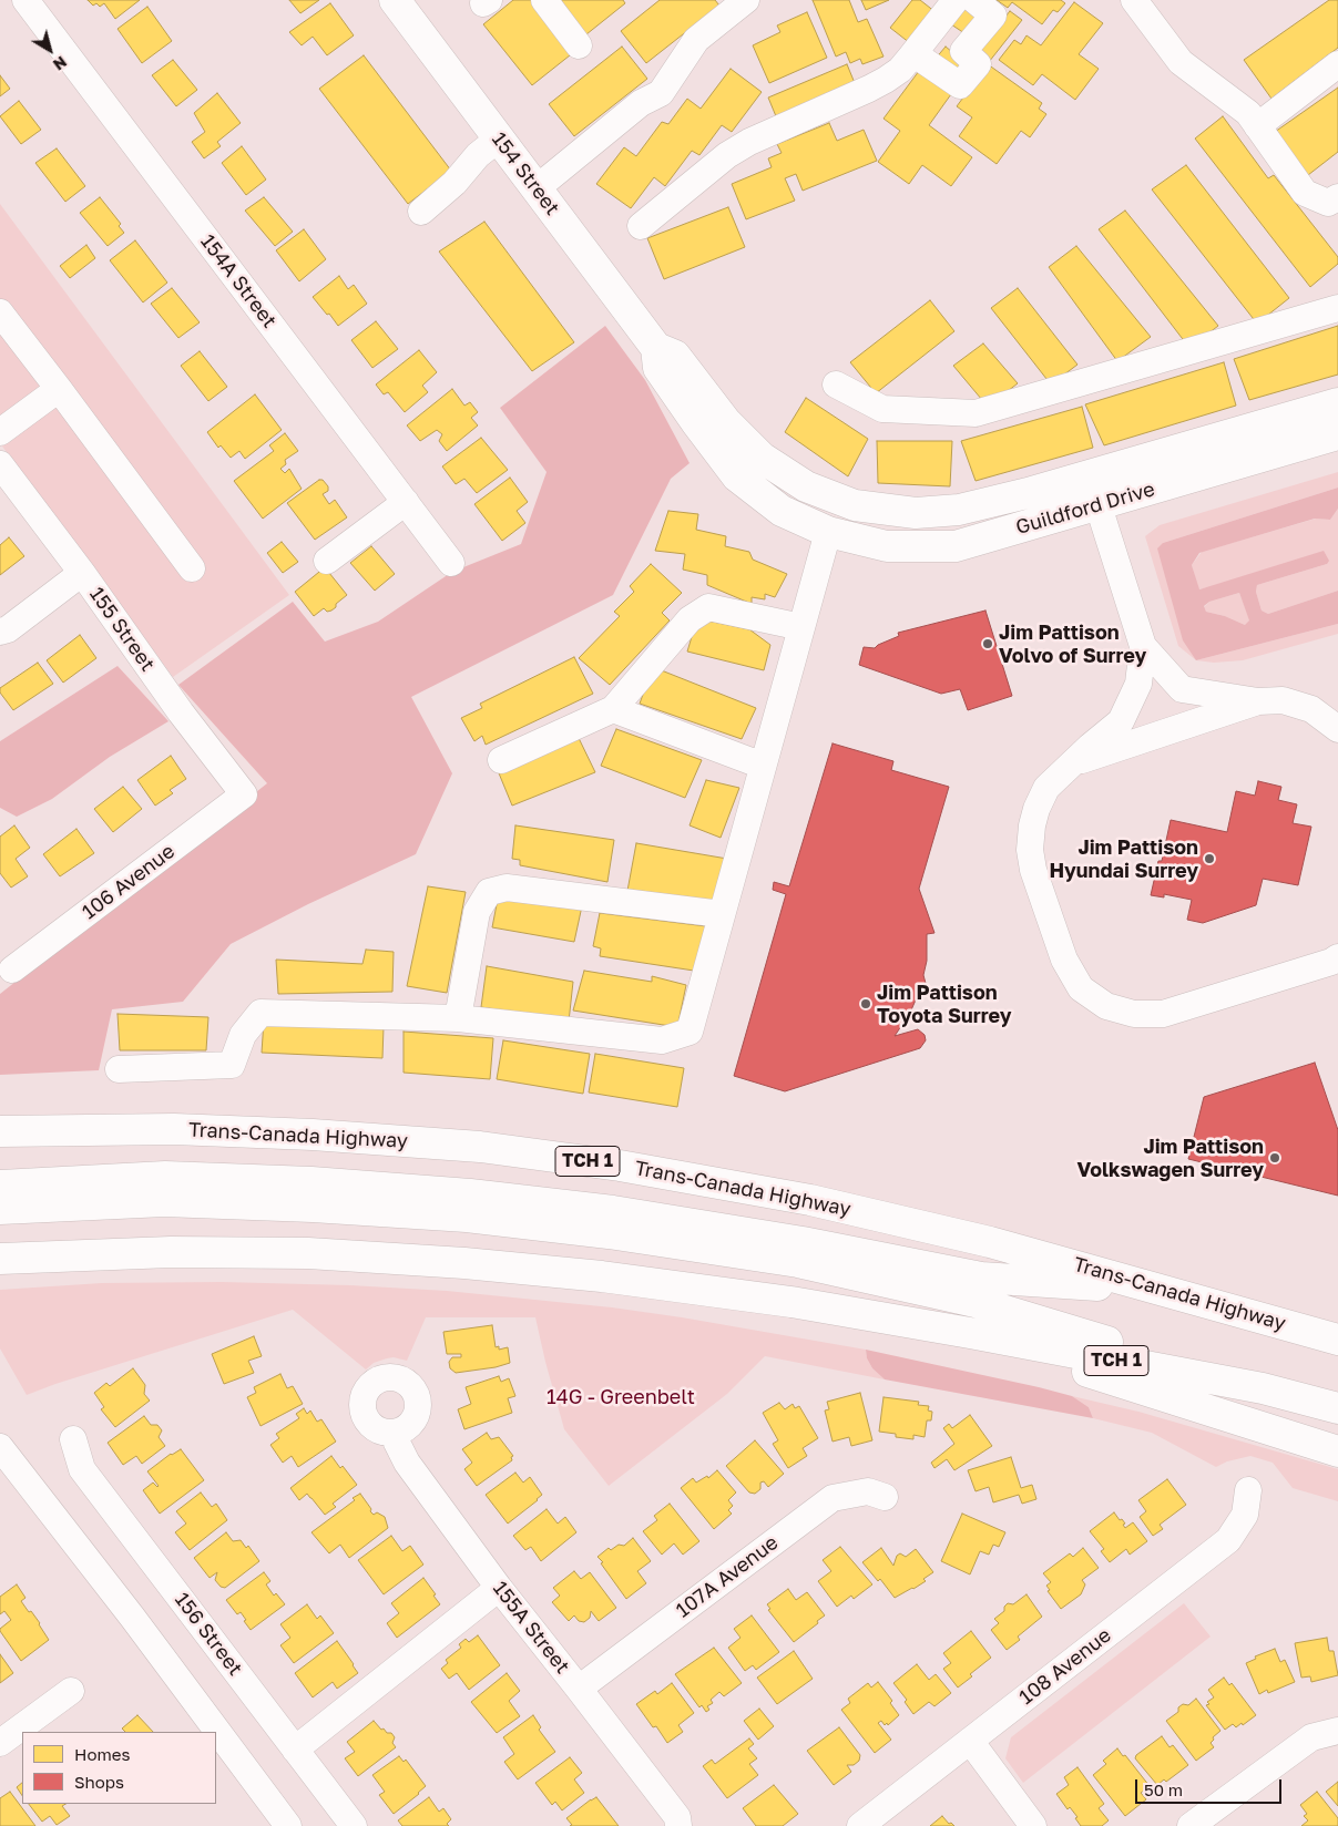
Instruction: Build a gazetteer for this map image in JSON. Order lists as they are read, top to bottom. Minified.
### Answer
{"streets":{"main road":["154 Street","Guildford Drive","Trans-Canada Highway","TCH 1"],"street":["154A Street","155 Street","106 Avenue","107A Avenue","155A Street","156 Street","108 Avenue"]},"crossings":[["154 Street","Guildford Drive"],["155 Street","106 Avenue"],["107A Avenue","155A Street"]],"parks":["14G - Greenbelt"],"places":["Jim Pattison Volvo of Surrey","Jim Pattison Hyundai Surrey","Jim Pattison Toyota Surrey","Jim Pattison Volkswagen Surrey"],"legend":["Homes","Shops"],"scale_bar":"50 m","north":"bottom right"}
